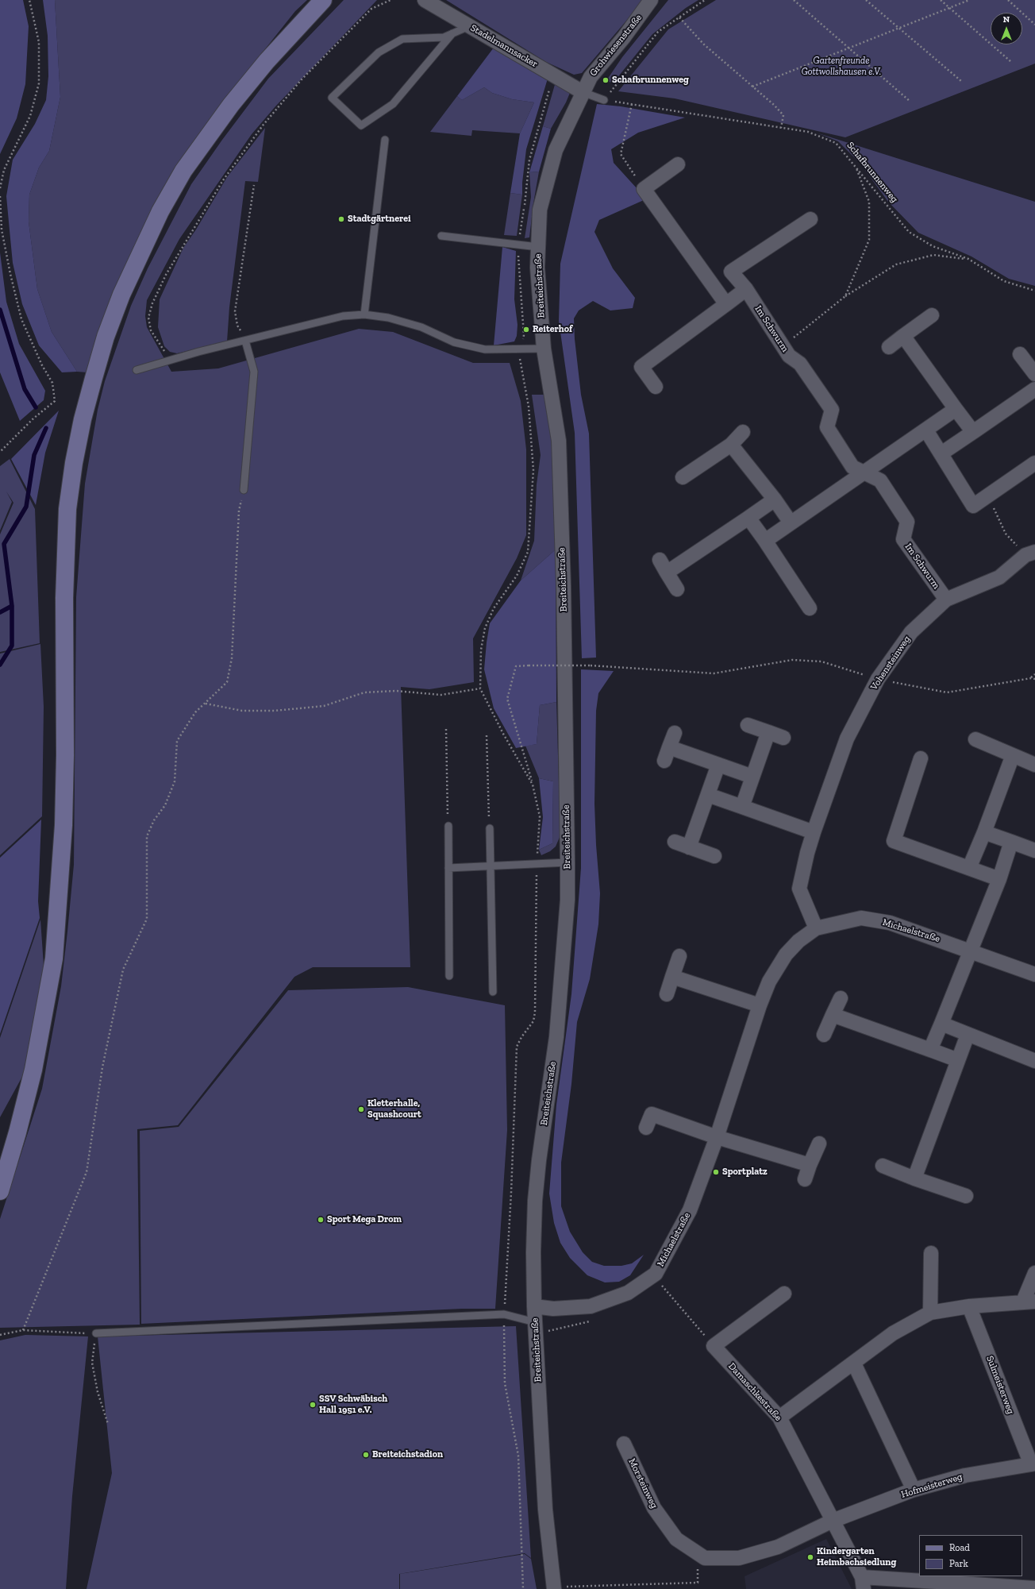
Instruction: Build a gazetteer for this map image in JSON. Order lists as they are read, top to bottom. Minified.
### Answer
{"streets":{"street":["Grohwiesenstraße","Stadelmannsacker","Breiteichstraße","Im Schwurm","Vohensteinweg","Michaelstraße","Sulmeisterweg","Damaschkestraße","Morsteinweg","Hofmeisterweg"],"path":["Schafbrunnenweg"]},"crossings":[["Grohwiesenstraße","Stadelmannsacker"],["Grohwiesenstraße","Breiteichstraße"],["Stadelmannsacker","Breiteichstraße"],["Breiteichstraße","Michaelstraße"],["Im Schwurm","Vohensteinweg"],["Vohensteinweg","Michaelstraße"],["Sulmeisterweg","Hofmeisterweg"],["Damaschkestraße","Morsteinweg"],["Damaschkestraße","Hofmeisterweg"],["Morsteinweg","Hofmeisterweg"]],"parks":["Gartenfreunde Gottwollshausen e.V."],"places":["Schafbrunnenweg","Stadtgärtnerei","Reiterhof","Kletterhalle, Squashcourt","Sportplatz","Sport Mega Drom","SSV Schwäbisch Hall 1951 e.V.","Breiteichstadion","Kindergarten Heimbachsiedlung"],"legend":["Road","Park"],"north":"top"}
